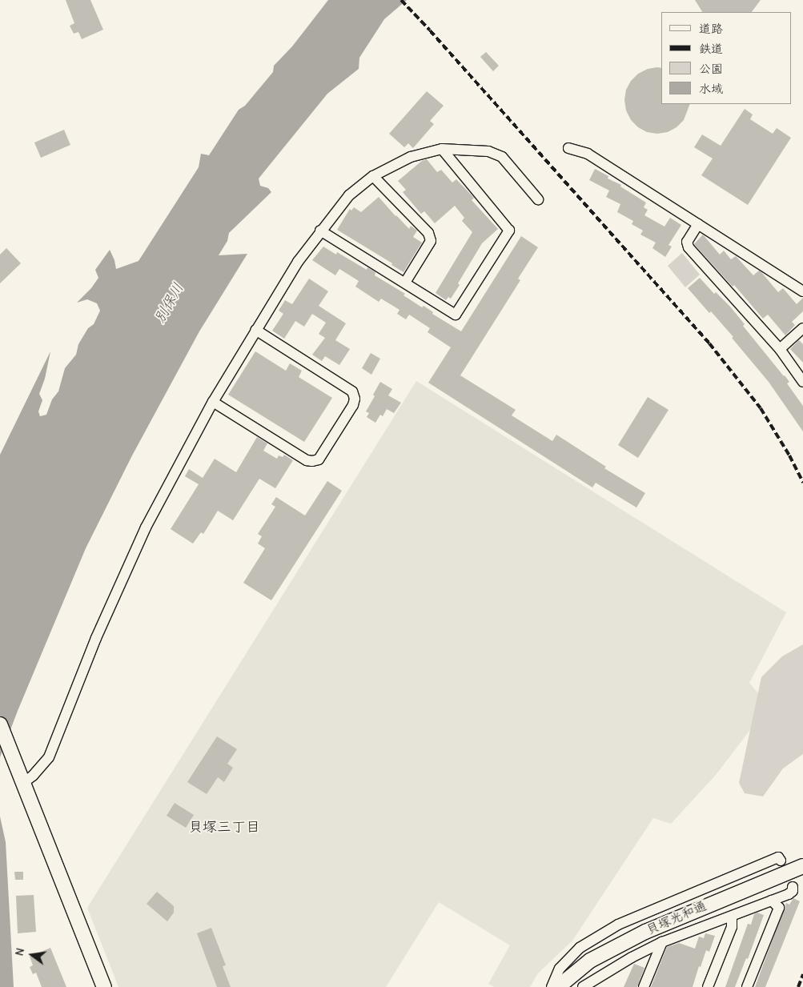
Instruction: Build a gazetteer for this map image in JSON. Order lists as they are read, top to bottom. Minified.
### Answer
{"streets":{"street":["貝塚光和通"]},"districts":["貝塚三丁目"],"water":["別保川"],"legend":["道路","鉄道","公園","水域"],"north":"left"}
